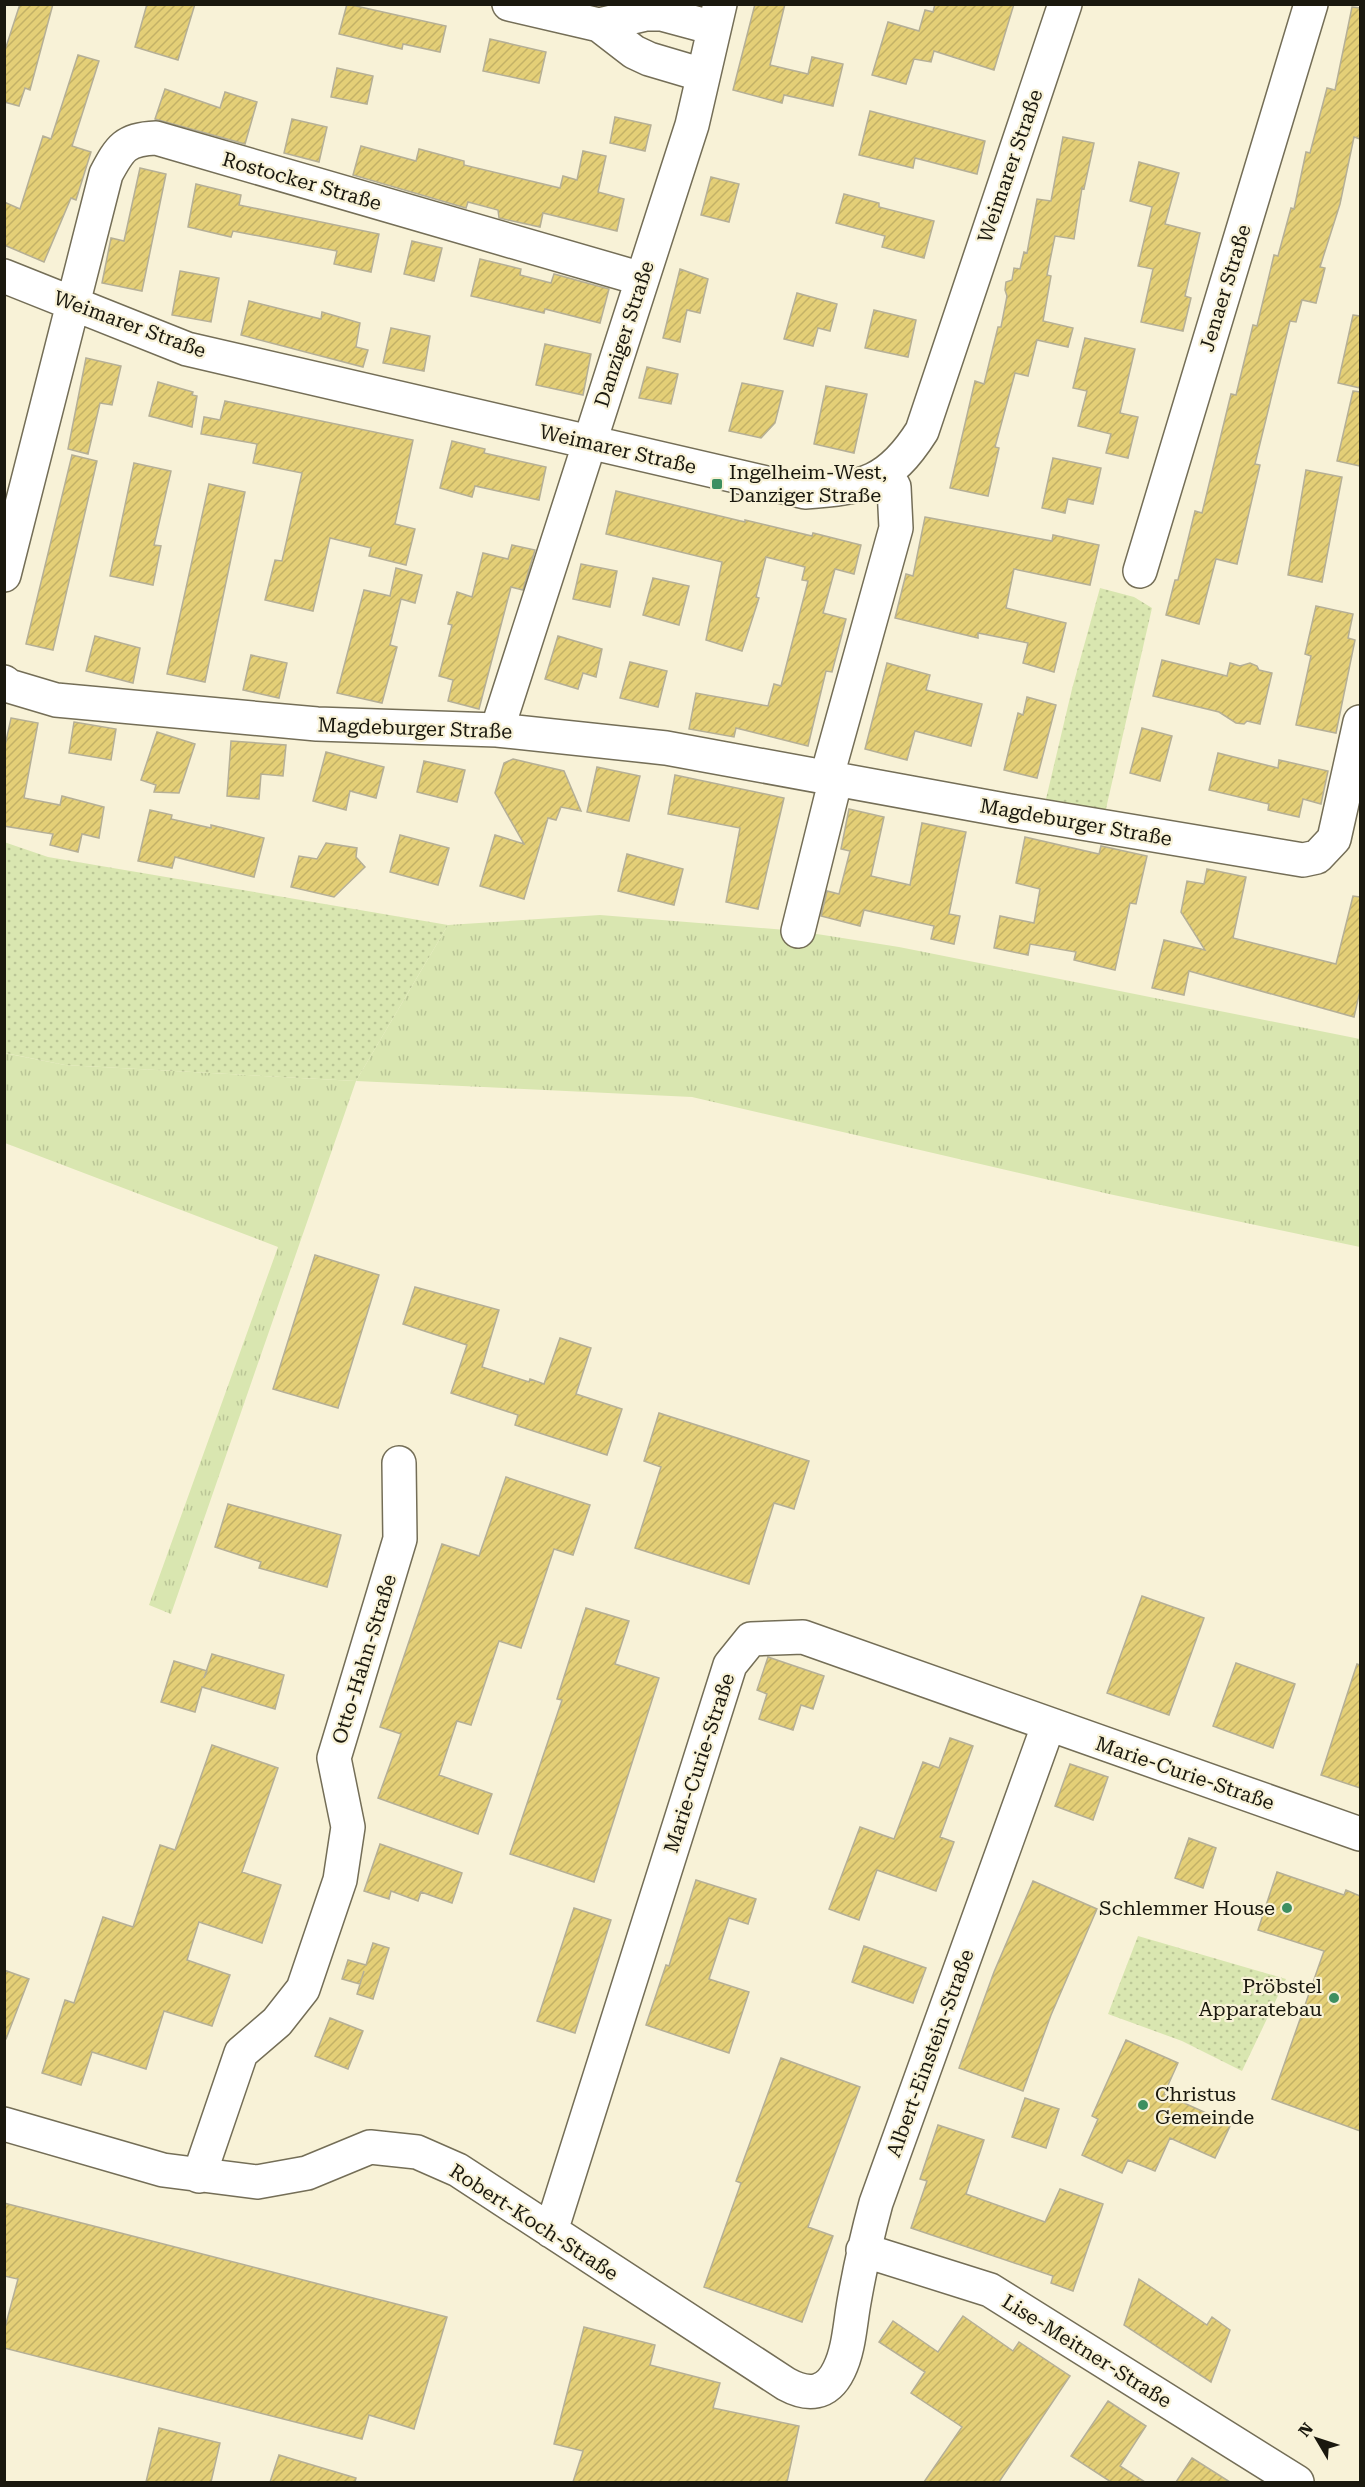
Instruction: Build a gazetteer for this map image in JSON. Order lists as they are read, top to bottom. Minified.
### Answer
{"streets":{"street":["Weimarer Straße","Rostocker Straße","Jenaer Straße","Danziger Straße","Magdeburger Straße","Otto-Hahn-Straße","Marie-Curie-Straße","Albert-Einstein-Straße","Robert-Koch-Straße","Lise-Meitner-Straße"]},"crossings":[["Weimarer Straße","Rostocker Straße"],["Weimarer Straße","Danziger Straße"],["Rostocker Straße","Danziger Straße"],["Danziger Straße","Magdeburger Straße"],["Otto-Hahn-Straße","Robert-Koch-Straße"],["Marie-Curie-Straße","Albert-Einstein-Straße"],["Marie-Curie-Straße","Robert-Koch-Straße"],["Albert-Einstein-Straße","Robert-Koch-Straße"],["Albert-Einstein-Straße","Lise-Meitner-Straße"]],"places":{"transit":["Ingelheim-West, Danziger Straße"],"other":["Schlemmer House","Pröbstel Apparatebau","Christus Gemeinde"]},"north":"top left"}
